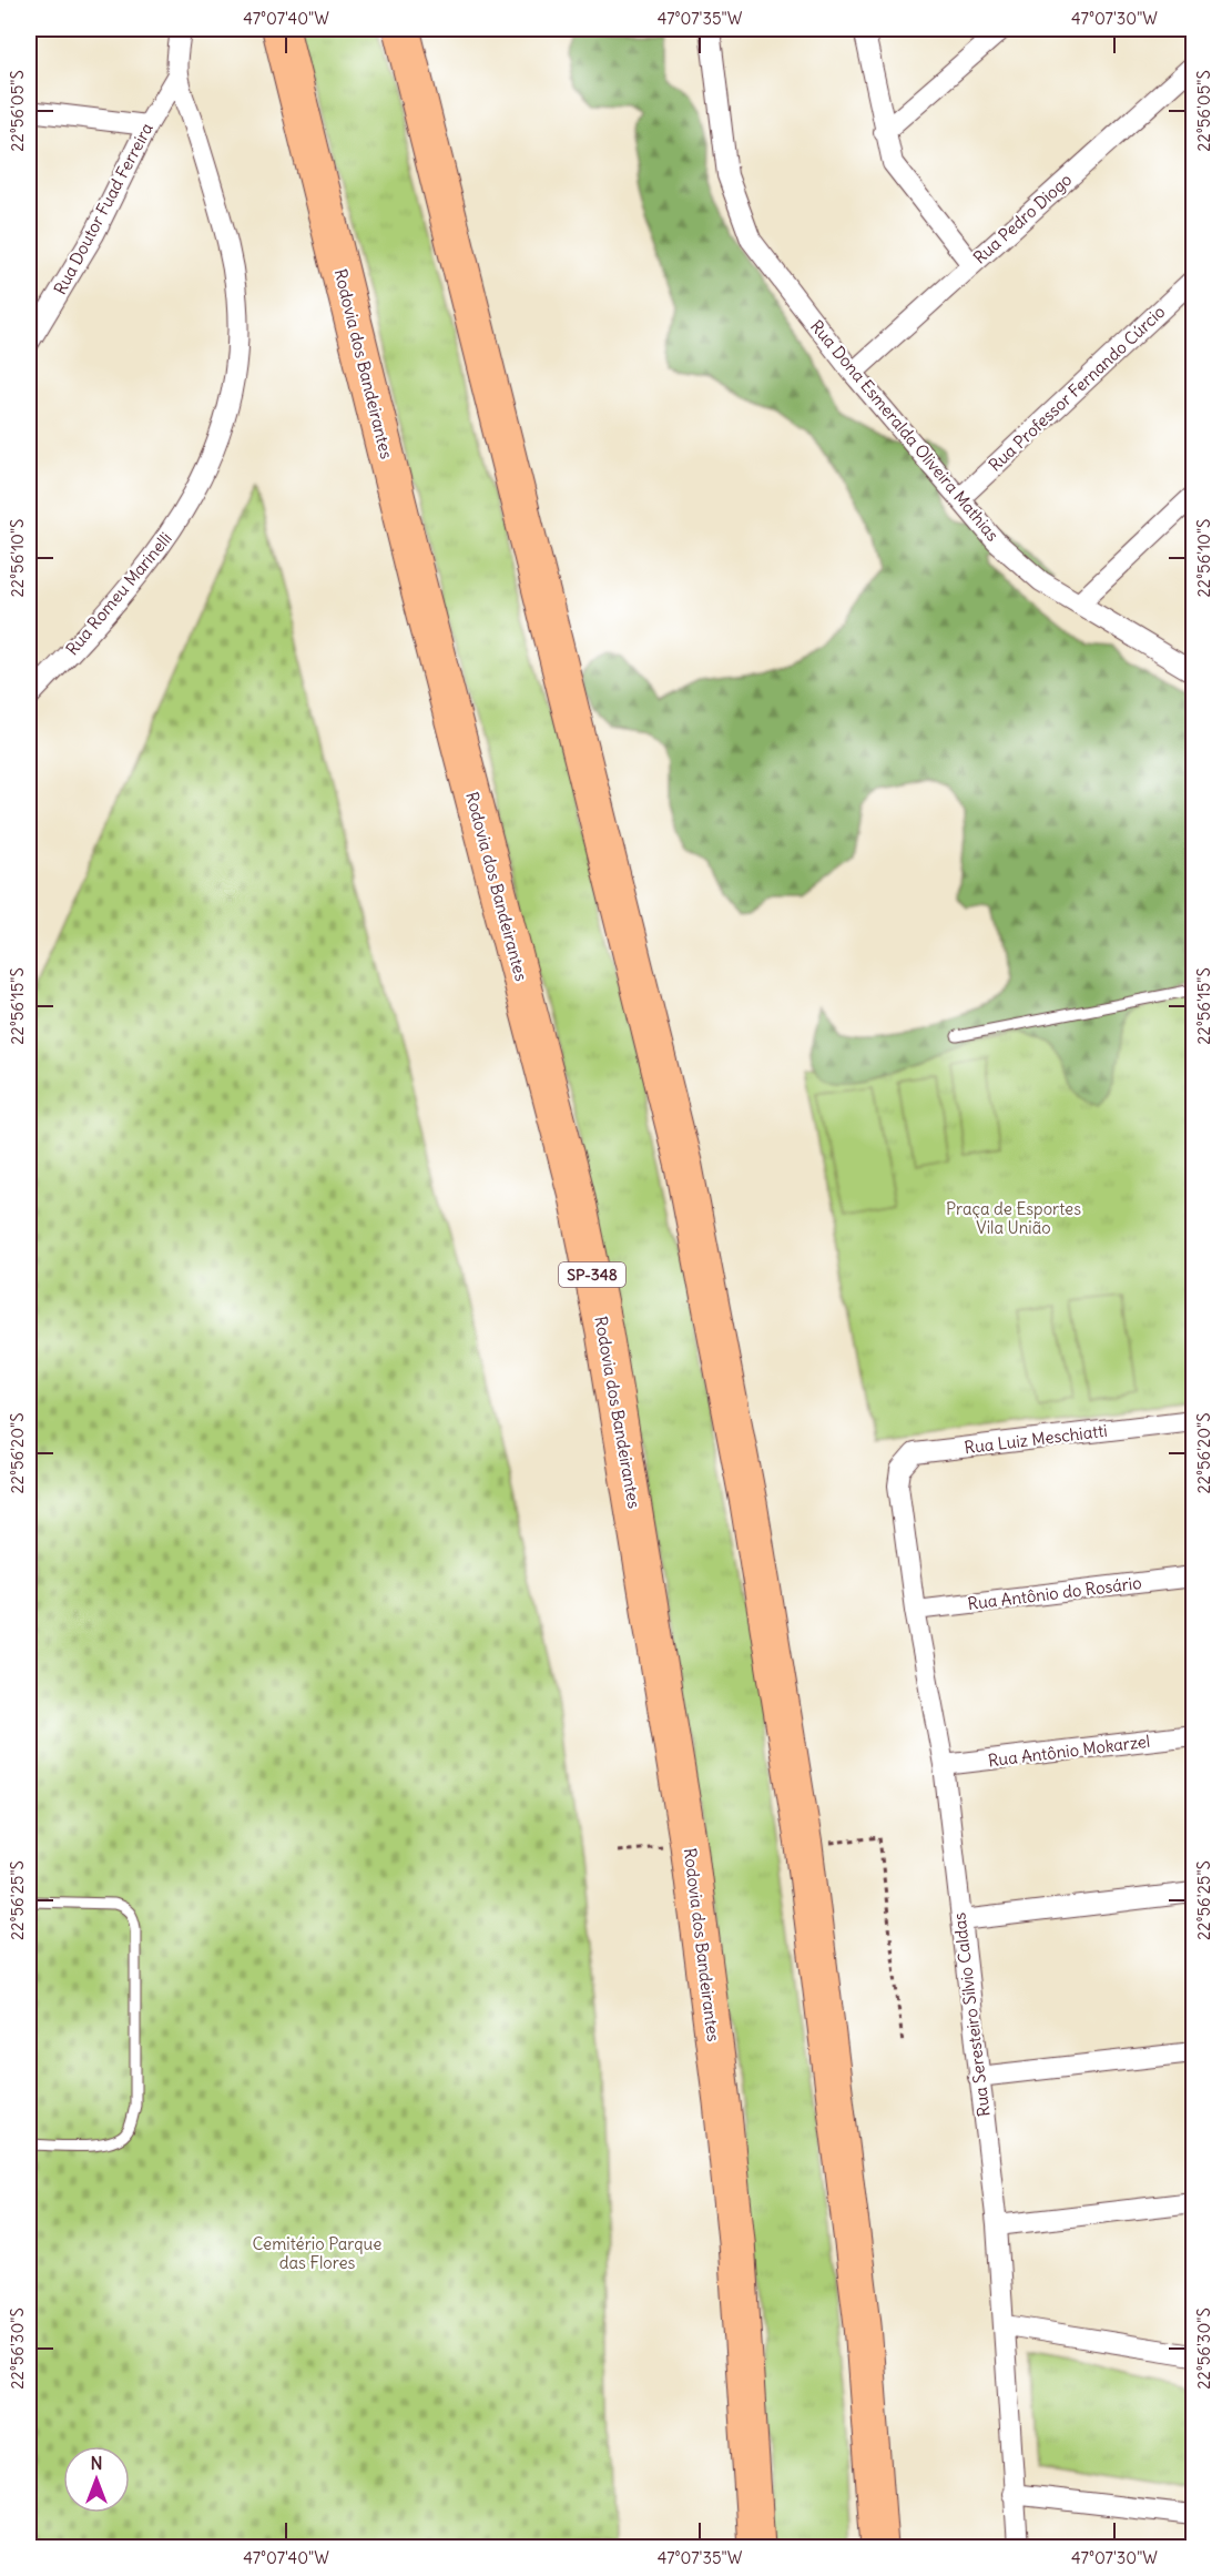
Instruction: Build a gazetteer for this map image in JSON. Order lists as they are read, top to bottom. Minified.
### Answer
{"streets":{"highway":["Rodovia dos Bandeirantes","SP-348"],"street":["Rua Doutor Fuad Ferreira","Rua Pedro Diogo","Rua Professor Fernando Cúrcio","Rua Dona Esmeralda Oliveira Mathias","Rua Romeu Marinelli","Rua Luiz Meschiatti","Rua Antônio do Rosário","Rua Antônio Mokarzel","Rua Seresteiro Sílvio Caldas"]},"crossings":[["Rua Doutor Fuad Ferreira","Rua Romeu Marinelli"],["Rua Pedro Diogo","Rua Dona Esmeralda Oliveira Mathias"],["Rua Professor Fernando Cúrcio","Rua Dona Esmeralda Oliveira Mathias"],["Rua Luiz Meschiatti","Rua Seresteiro Sílvio Caldas"],["Rua Antônio do Rosário","Rua Seresteiro Sílvio Caldas"],["Rua Antônio Mokarzel","Rua Seresteiro Sílvio Caldas"]],"parks":["Praça de Esportes Vila União","Cemitério Parque das Flores"],"north":"top","coordinates":["47°07'40\"W","47°07'35\"W","47°07'30\"W","22°56'05\"S","22°56'10\"S","22°56'15\"S","22°56'20\"S","22°56'25\"S","22°56'30\"S"]}
